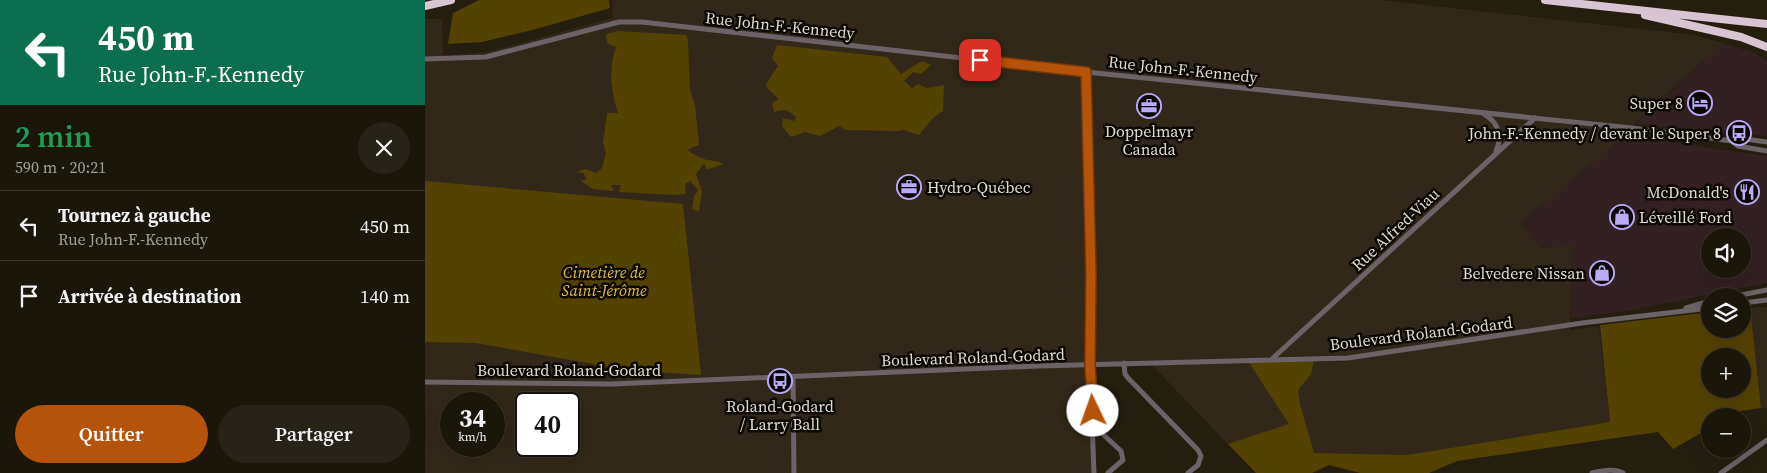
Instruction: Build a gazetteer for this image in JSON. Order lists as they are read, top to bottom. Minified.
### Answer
{"streets":{"street":["Rue John-F.-Kennedy","Rue Alfred-Viau","Boulevard Roland-Godard"]},"crossings":[["Rue John-F.-Kennedy","Rue Alfred-Viau"],["Rue Alfred-Viau","Boulevard Roland-Godard"]],"parks":["Cimetière de Saint-Jérôme"],"places":{"hotel":["Super 8"],"office":["Doppelmayr Canada","Hydro-Québec"],"bus stop":["John-F.-Kennedy / devant le Super 8","Roland-Godard / Larry Ball"],"restaurant":["McDonald's"],"shop":["Léveillé Ford","Belvedere Nissan"]},"page":{"turn":["450 m","Rue John-F.-Kennedy"],"heading":["2 min","590 m · 20:21"],"list":[{"name":"Tournez à gauche","note":"Rue John-F.-Kennedy","value":"450 m"},{"name":"Arrivée à destination","value":"140 m"}],"map_buttons":["+","−"],"speed":"34 km/h","limit":"40","buttons":["Quitter","Partager"]}}
